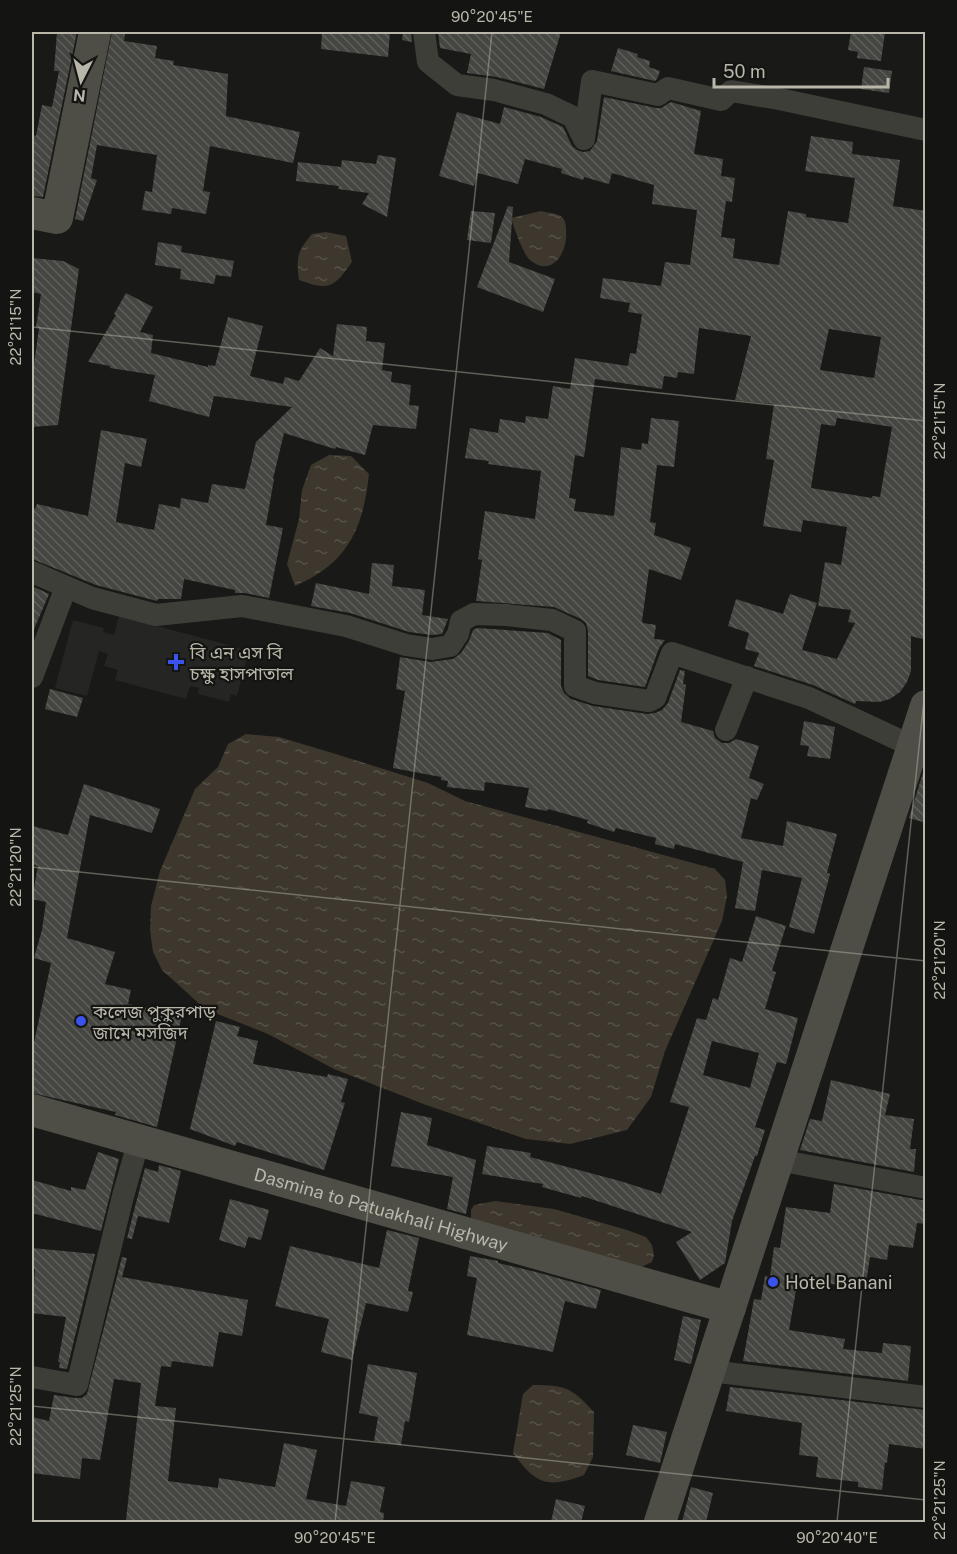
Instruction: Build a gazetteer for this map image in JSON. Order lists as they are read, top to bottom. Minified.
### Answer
{"streets":{"street":["Dasmina to Patuakhali Highway"]},"places":{"health":["বি এন এস বি চক্ষু হাসপাতাল"],"other":["কলেজ পুকুরপাড় জামে মসজিদ","Hotel Banani"]},"scale_bar":"50 m","north":"bottom","coordinates":["90°20'45\"E","22°21'15\"N","22°21'20\"N","22°21'25\"N","90°20'40\"E"]}
